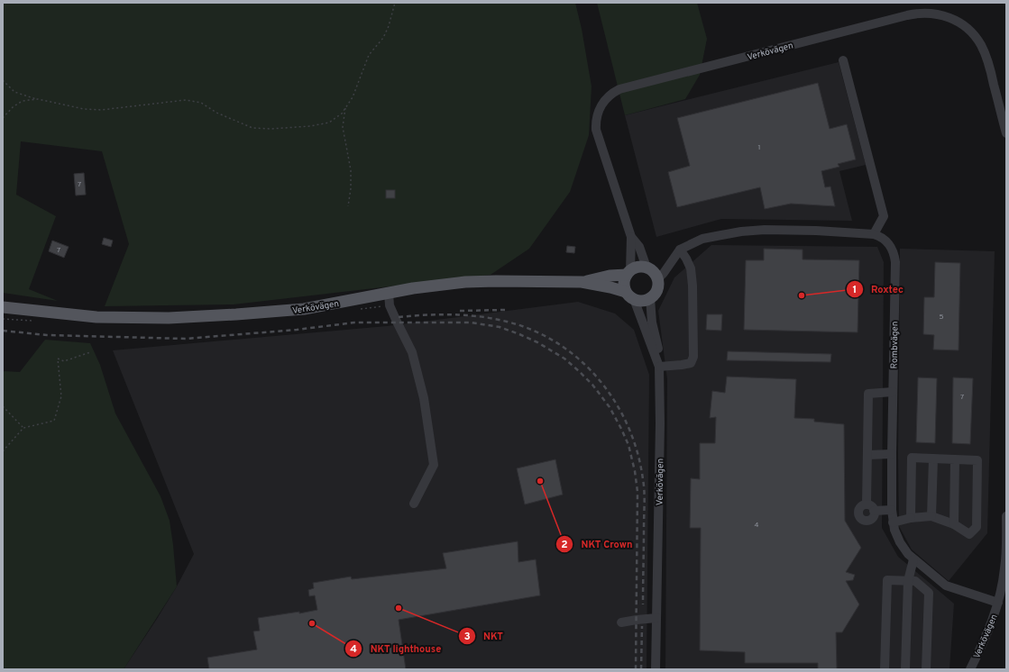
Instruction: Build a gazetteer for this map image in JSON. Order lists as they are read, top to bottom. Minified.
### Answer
{"streets":{"main road":["Verkövägen"],"street":["Rombvägen"]},"crossings":[["Verkövägen","Rombvägen"]],"places":["Roxtec","NKT Crown","NKT","NKT lighthouse"],"house_numbers":["1","7","7","5","7","4"]}
